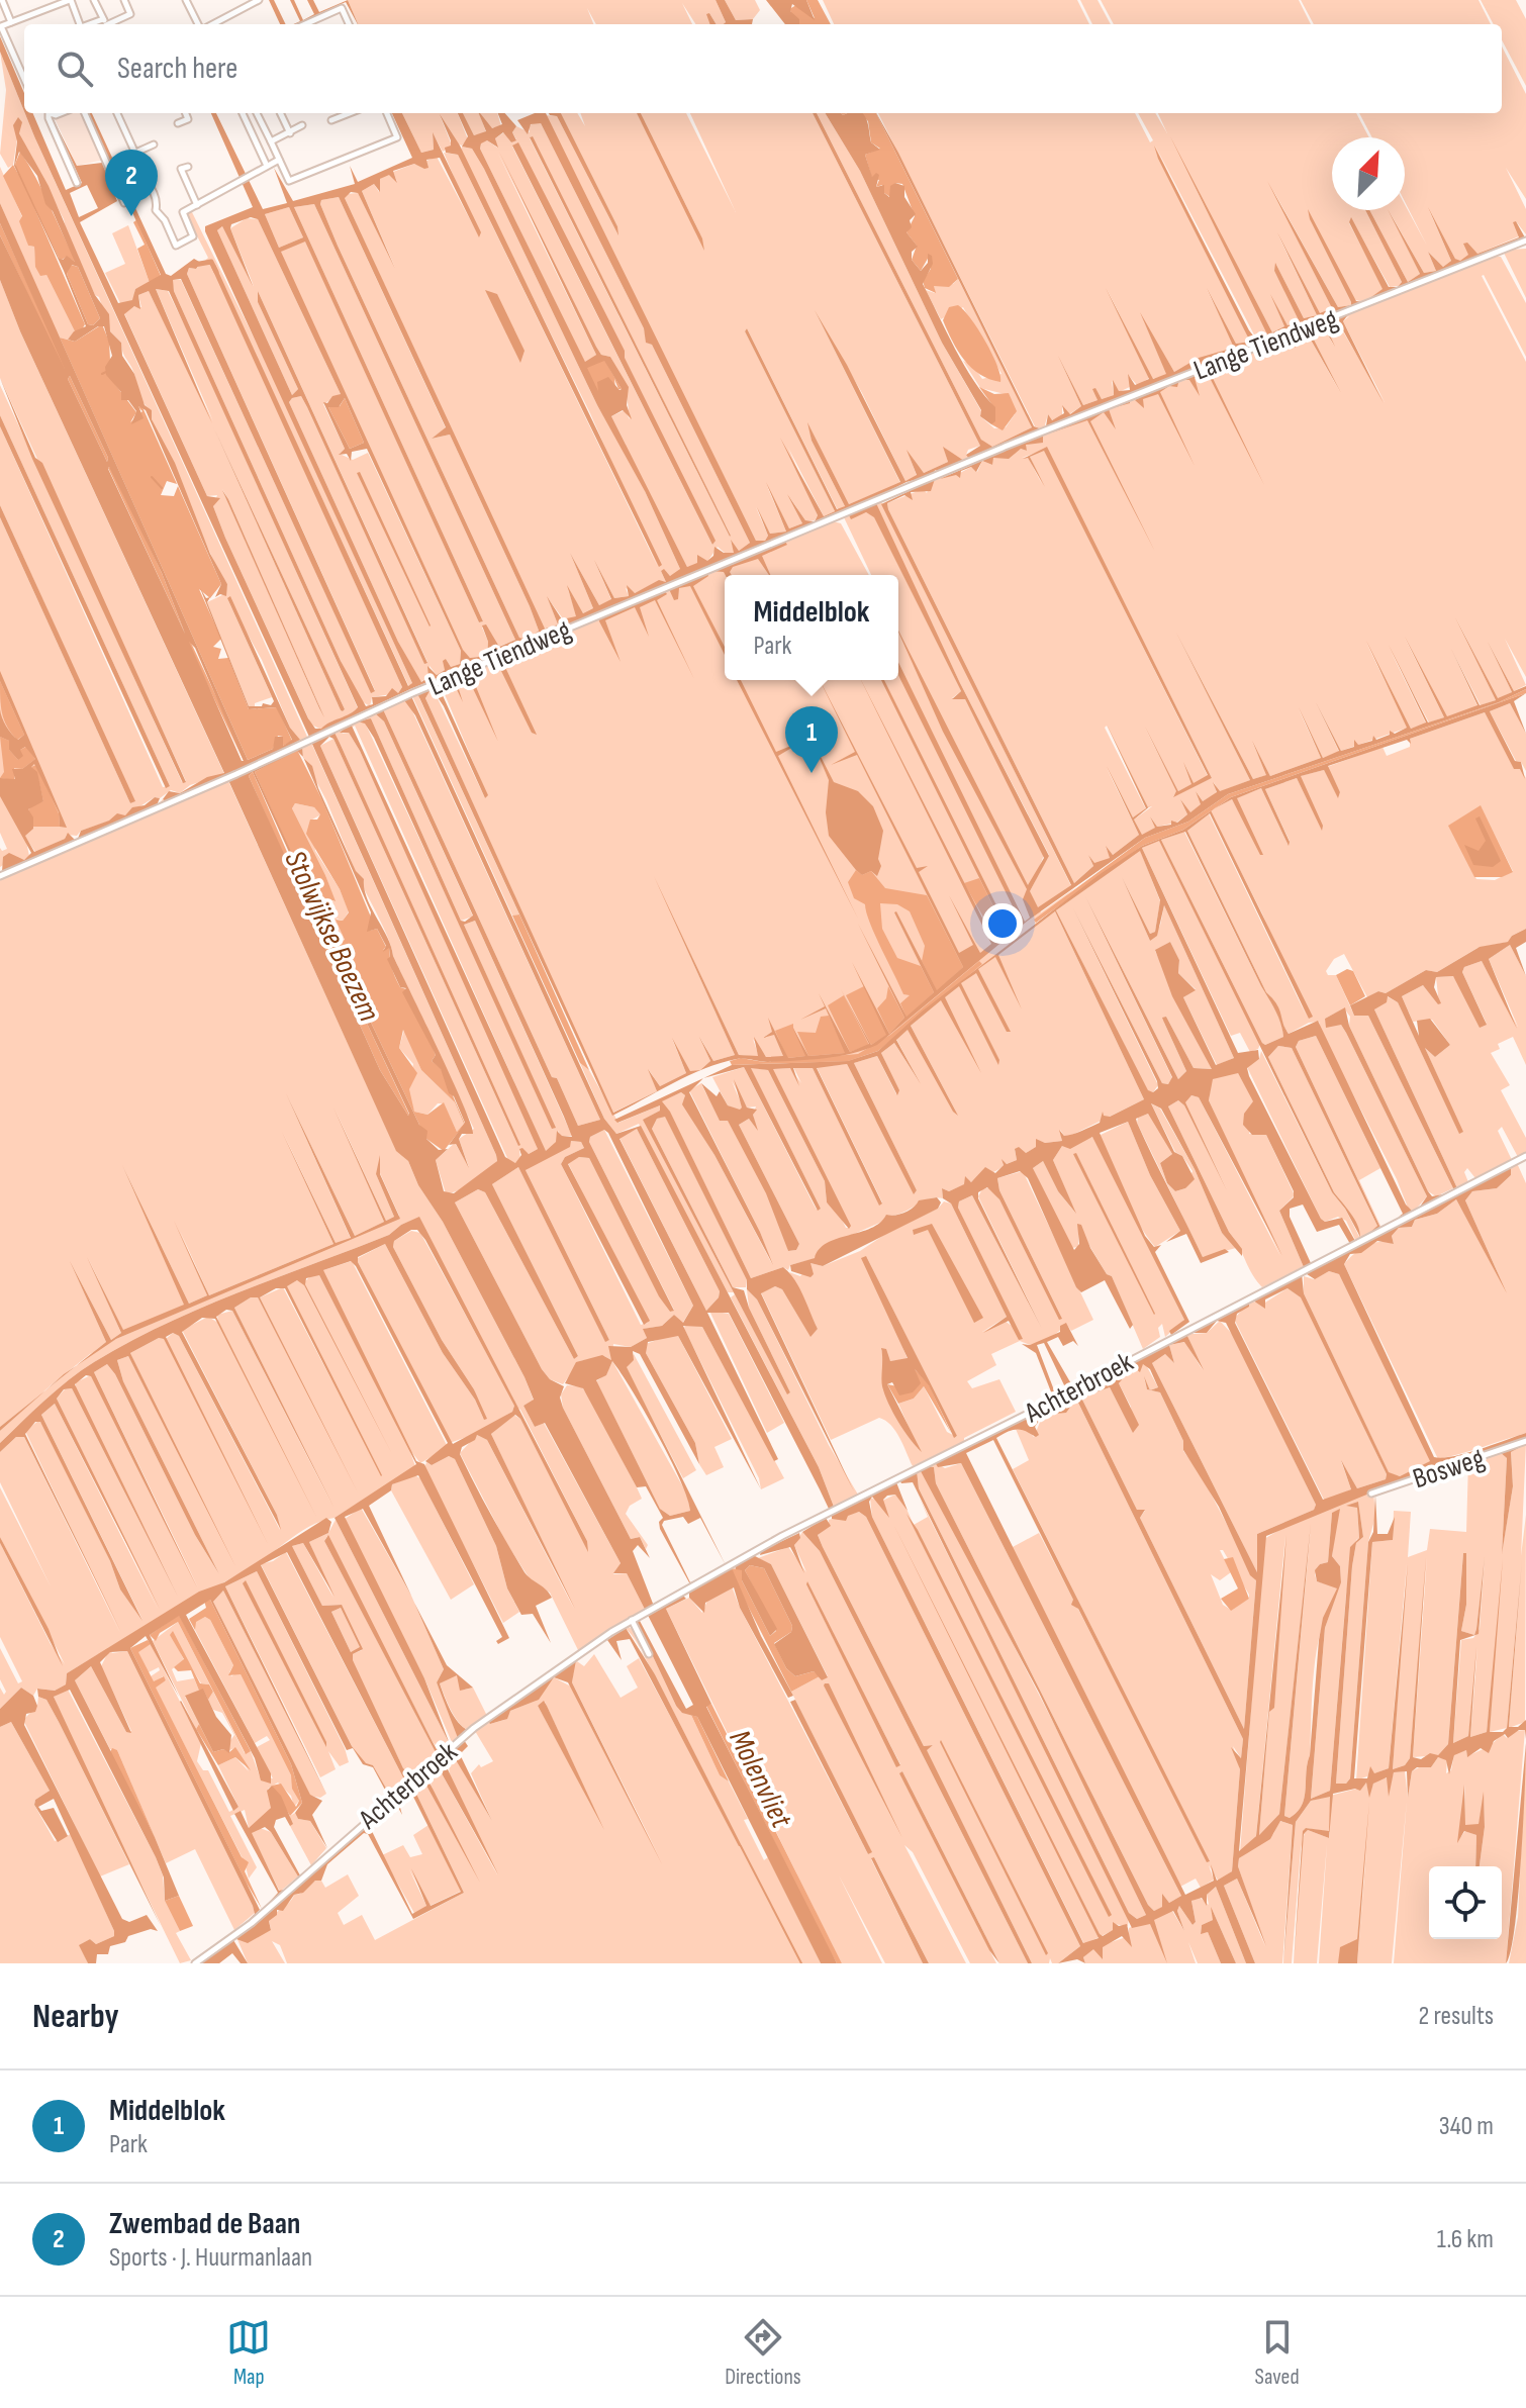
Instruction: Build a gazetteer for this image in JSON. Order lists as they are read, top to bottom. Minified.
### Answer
{"streets":{"street":["Lange Tiendweg","Achterbroek","Bosweg"]},"water":["Stolwijkse Boezem","Molenvliet"],"north":"top right","page":{"search":"Search here","pins":["2","1"],"popup":["Middelblok","Park"],"heading":["Nearby","2 results"],"list":[{"mark":"1","name":"Middelblok","note":"Park","value":"340 m"},{"mark":"2","name":"Zwembad de Baan","note":"Sports · J. Huurmanlaan","value":"1.6 km"}],"nav":["Map","Directions","Saved"]}}
